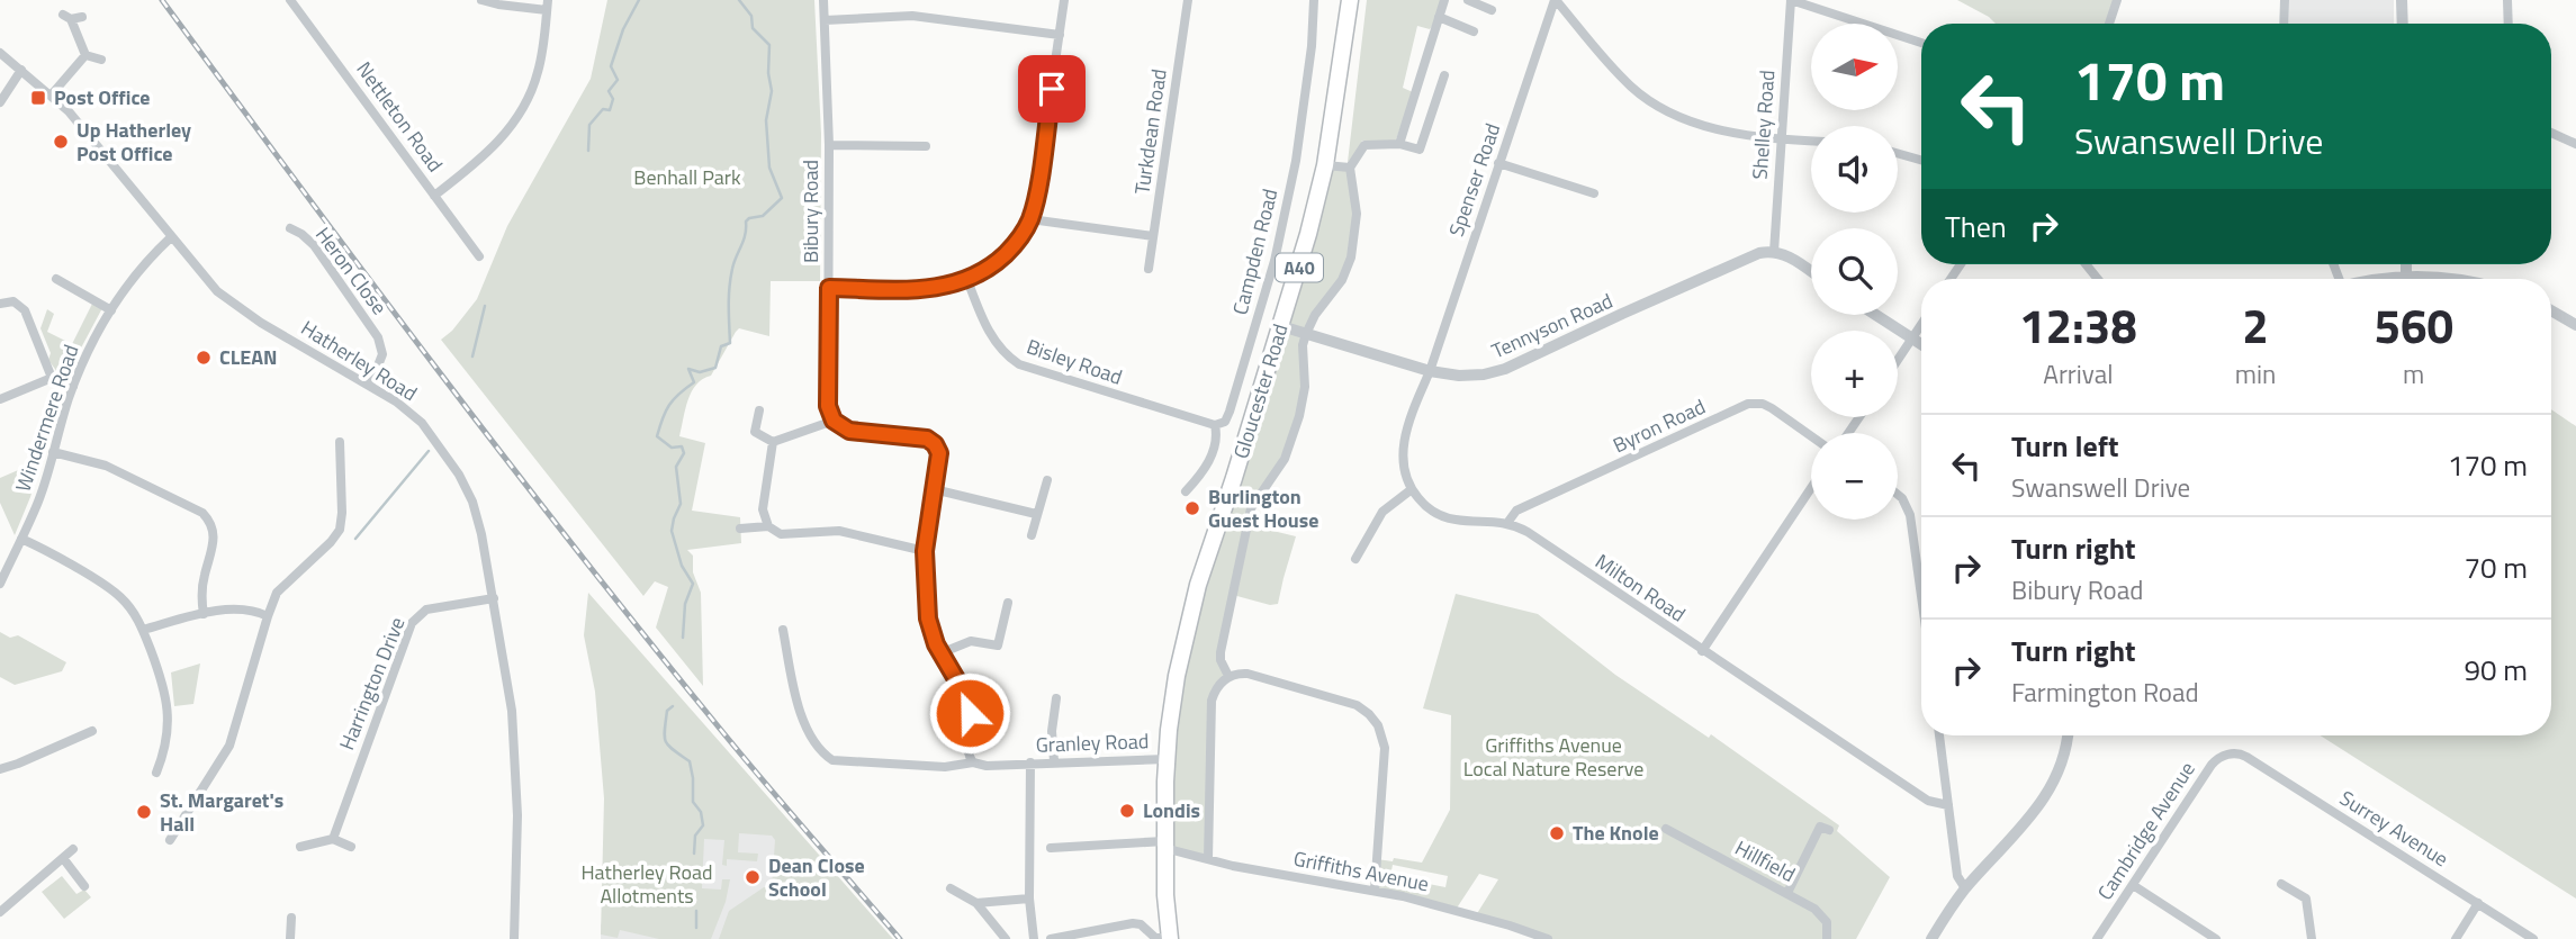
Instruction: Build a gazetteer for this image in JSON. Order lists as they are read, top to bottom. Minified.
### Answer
{"streets":{"highway":["A40","Gloucester Road"],"street":["Nettleton Road","Shelley Road","Turkdean Road","Spenser Road","Bibury Road","Campden Road","Heron Close","Tennyson Road","Hatherley Road","Bisley Road","Windermere Road","Byron Road","Milton Road","Harrington Drive","Granley Road","Surrey Avenue","Cambridge Avenue","Hillfield","Griffiths Avenue"]},"crossings":[["Shelley Road","Tennyson Road"],["Spenser Road","Tennyson Road"],["Campden Road","Bisley Road"],["Heron Close","Hatherley Road"],["Tennyson Road","Gloucester Road"],["Hatherley Road","Windermere Road"],["Hatherley Road","Harrington Drive"],["Gloucester Road","Granley Road"],["Gloucester Road","Griffiths Avenue"],["Byron Road","Milton Road"],["Surrey Avenue","Cambridge Avenue"]],"parks":["Benhall Park","Griffiths Avenue Local Nature Reserve","Hatherley Road Allotments"],"places":{"transit":["Post Office"],"other":["Up Hatherley Post Office","CLEAN","Burlington Guest House","Londis","St. Margaret's Hall","The Knole","Dean Close School"]},"north":"right","page":{"map_buttons":["+","−"],"turn":["170 m","Swanswell Drive"],"then":"Then","eta":["12:38","Arrival","2","min","560","m"],"list":[{"name":"Turn left","note":"Swanswell Drive","value":"170 m"},{"name":"Turn right","note":"Bibury Road","value":"70 m"},{"name":"Turn right","note":"Farmington Road","value":"90 m"}]}}
